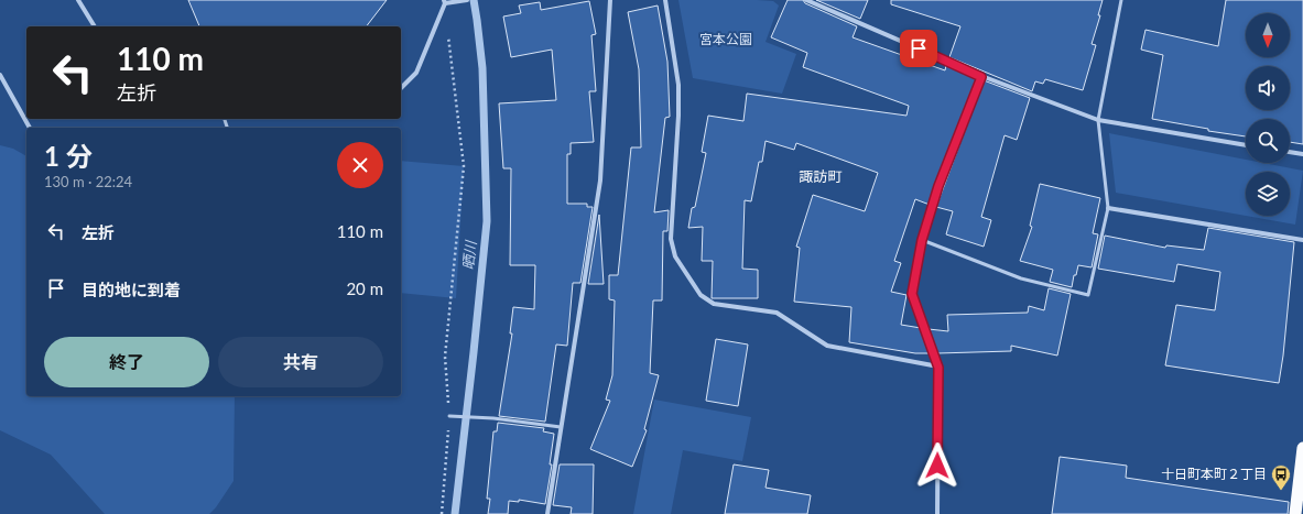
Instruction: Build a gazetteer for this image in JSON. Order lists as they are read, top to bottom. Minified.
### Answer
{"districts":["諏訪町"],"water":["晒川"],"parks":["宮本公園"],"places":{"bus stop":["十日町本町２丁目"]},"north":"bottom","page":{"turn":["110 m","左折"],"heading":["1 分","130 m · 22:24"],"list":[{"name":"左折","value":"110 m"},{"name":"目的地に到着","value":"20 m"}],"buttons":["終了","共有"]}}
